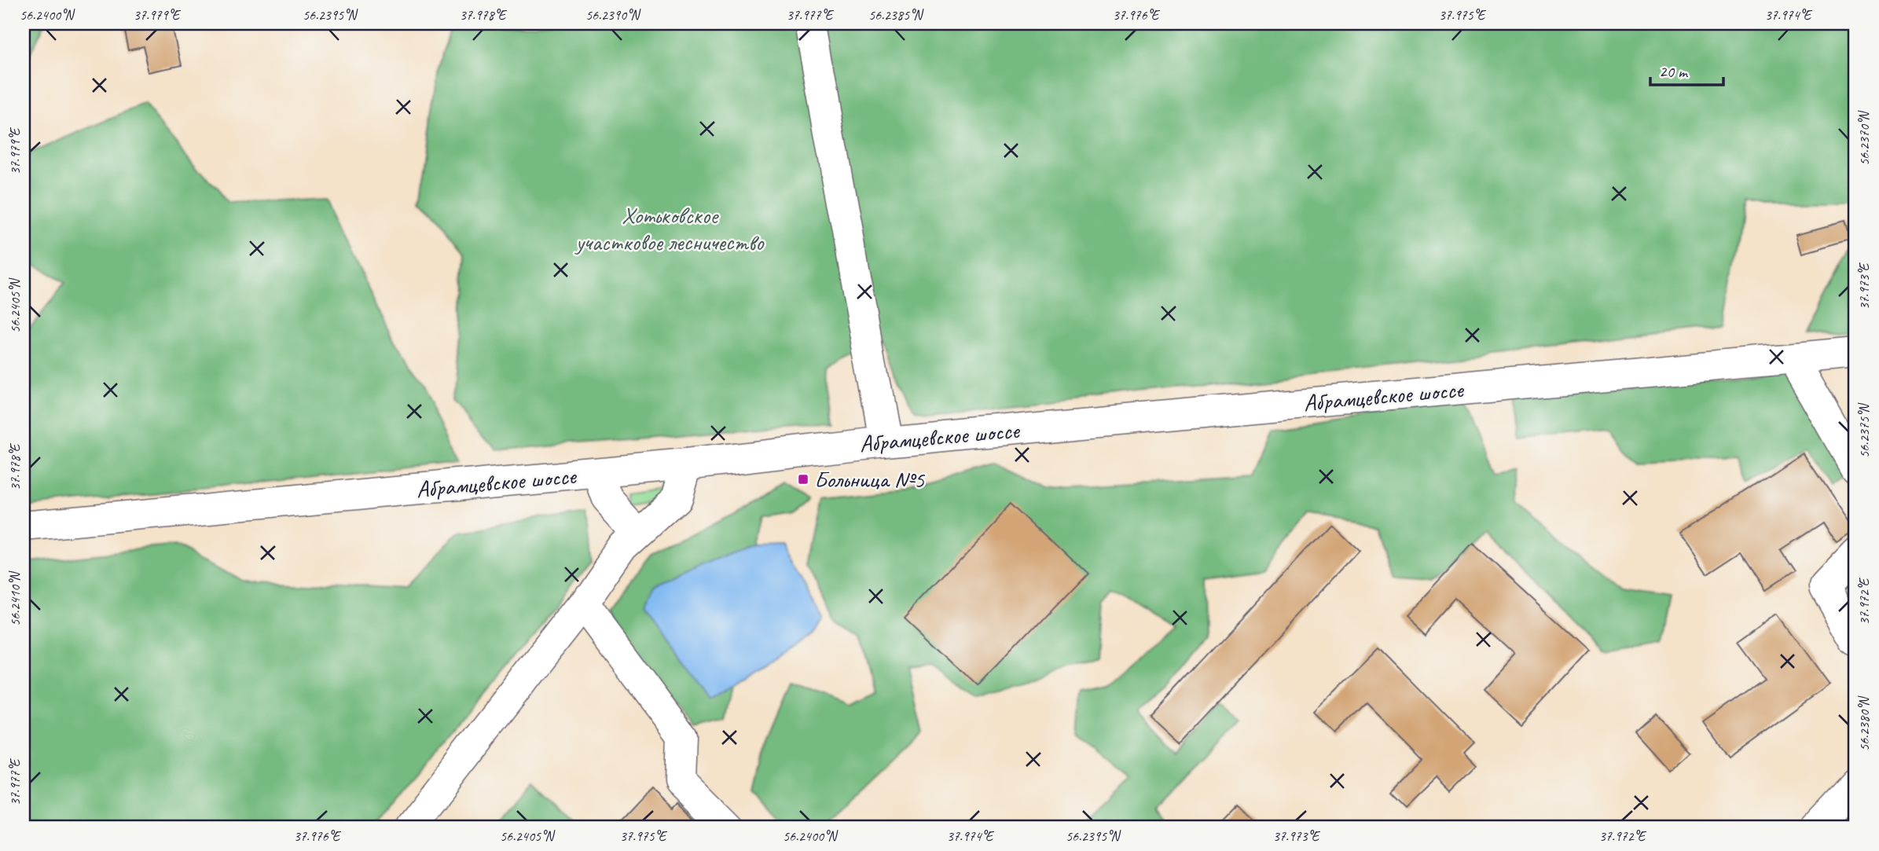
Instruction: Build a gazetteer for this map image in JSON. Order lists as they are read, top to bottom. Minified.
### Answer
{"streets":{"street":["Абрамцевское шоссе"]},"parks":["Хотьковское участковое лесничество"],"places":{"transit":["Больница №5"]},"scale_bar":"20 m","coordinates":["56.2400°N","37.979°E","56.2395°N","37.978°E","56.2390°N","37.977°E","56.2385°N","37.976°E","37.975°E","37.974°E","56.2370°N","37.973°E","56.2405°N","56.2375°N","56.2410°N","37.972°E","56.2380°N"]}
